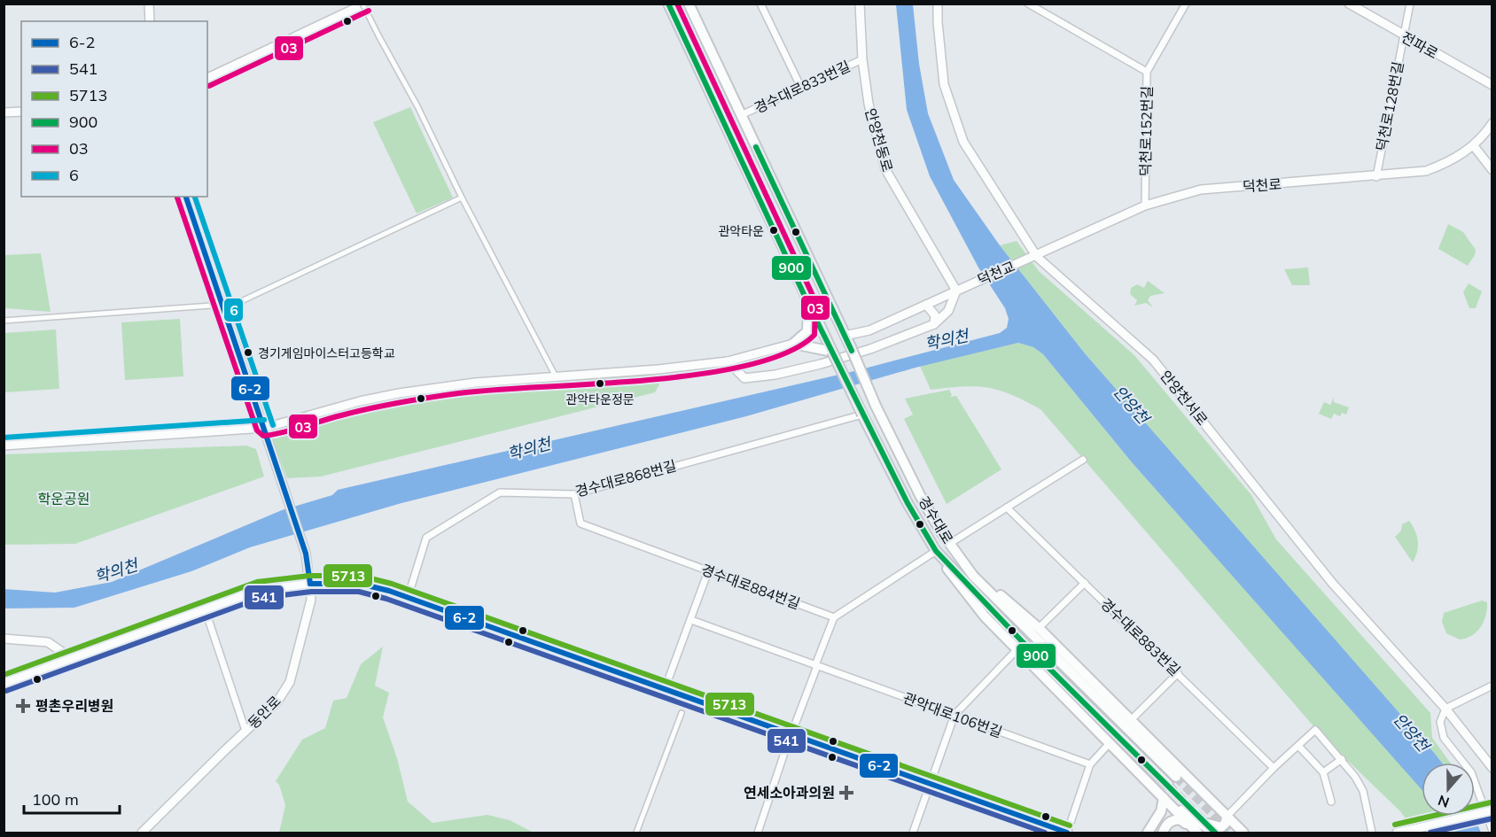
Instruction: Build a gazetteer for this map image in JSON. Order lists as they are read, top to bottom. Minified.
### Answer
{"streets":{"main road":["경수대로"],"street":["전파로","경수대로833번길","덕천로128번길","덕천로152번길","안양천동로","덕천로","덕천교","안양천서로","경수대로868번길","경수대로884번길","경수대로883번길","동안로","관악대로106번길"]},"crossings":[["전파로","덕천로128번길"],["경수대로833번길","안양천동로"],["덕천로128번길","덕천로"],["덕천로152번길","덕천로"],["안양천동로","덕천교"],["덕천로","덕천교"],["덕천로","안양천서로"],["경수대로868번길","경수대로"],["경수대로868번길","경수대로884번길"]],"water":["학의천","안양천"],"parks":["학운공원"],"places":{"other":["관악타운","경기게임마이스터고등학교","관악타운정문"],"health":["평촌우리병원","연세소아과의원"]},"lines":["transit line 900","transit line 03","transit line 6-2","transit line 6","transit line 5713","transit line 541"],"legend":["6-2","541","5713","900","03","6"],"scale_bar":"100 m","north":"bottom"}
